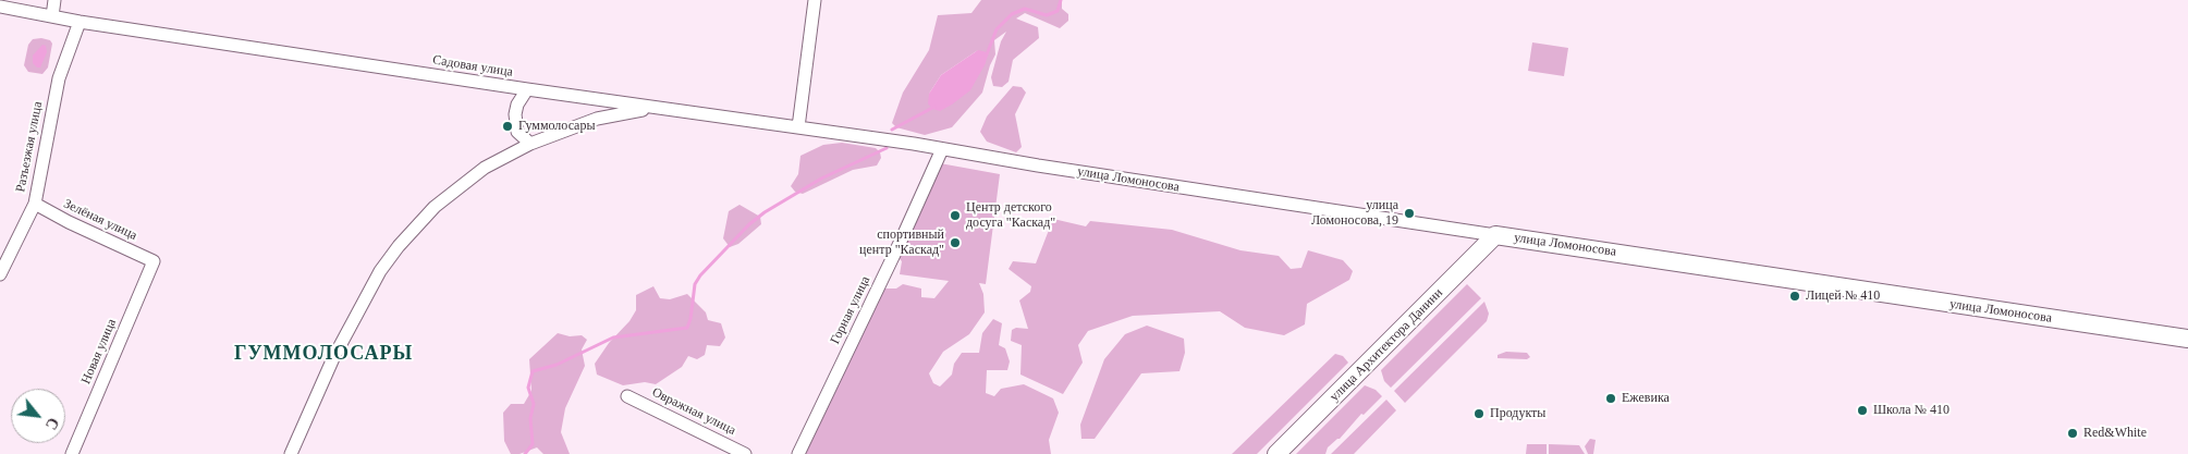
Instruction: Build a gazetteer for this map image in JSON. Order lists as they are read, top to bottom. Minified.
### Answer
{"streets":{"street":["Садовая улица","Разъезжая улица","улица Ломоносова","Зелёная улица","Горная улица","улица Архитектора Данини","Новая улица","Овражная улица"]},"crossings":[["Садовая улица","Разъезжая улица"],["Садовая улица","улица Ломоносова"],["Садовая улица","Горная улица"],["Разъезжая улица","Зелёная улица"],["улица Ломоносова","Горная улица"],["улица Ломоносова","улица Архитектора Данини"],["Зелёная улица","Новая улица"]],"districts":["ГУММОЛОСАРЫ"],"places":["Гуммолосары","улица Ломоносова, 19","Центр детского досуга \"Каскад\"","спортивный центр \"Каскад\"","Лицей № 410","Ежевика","Школа № 410","Продукты","Red&White"],"north":"bottom right"}
